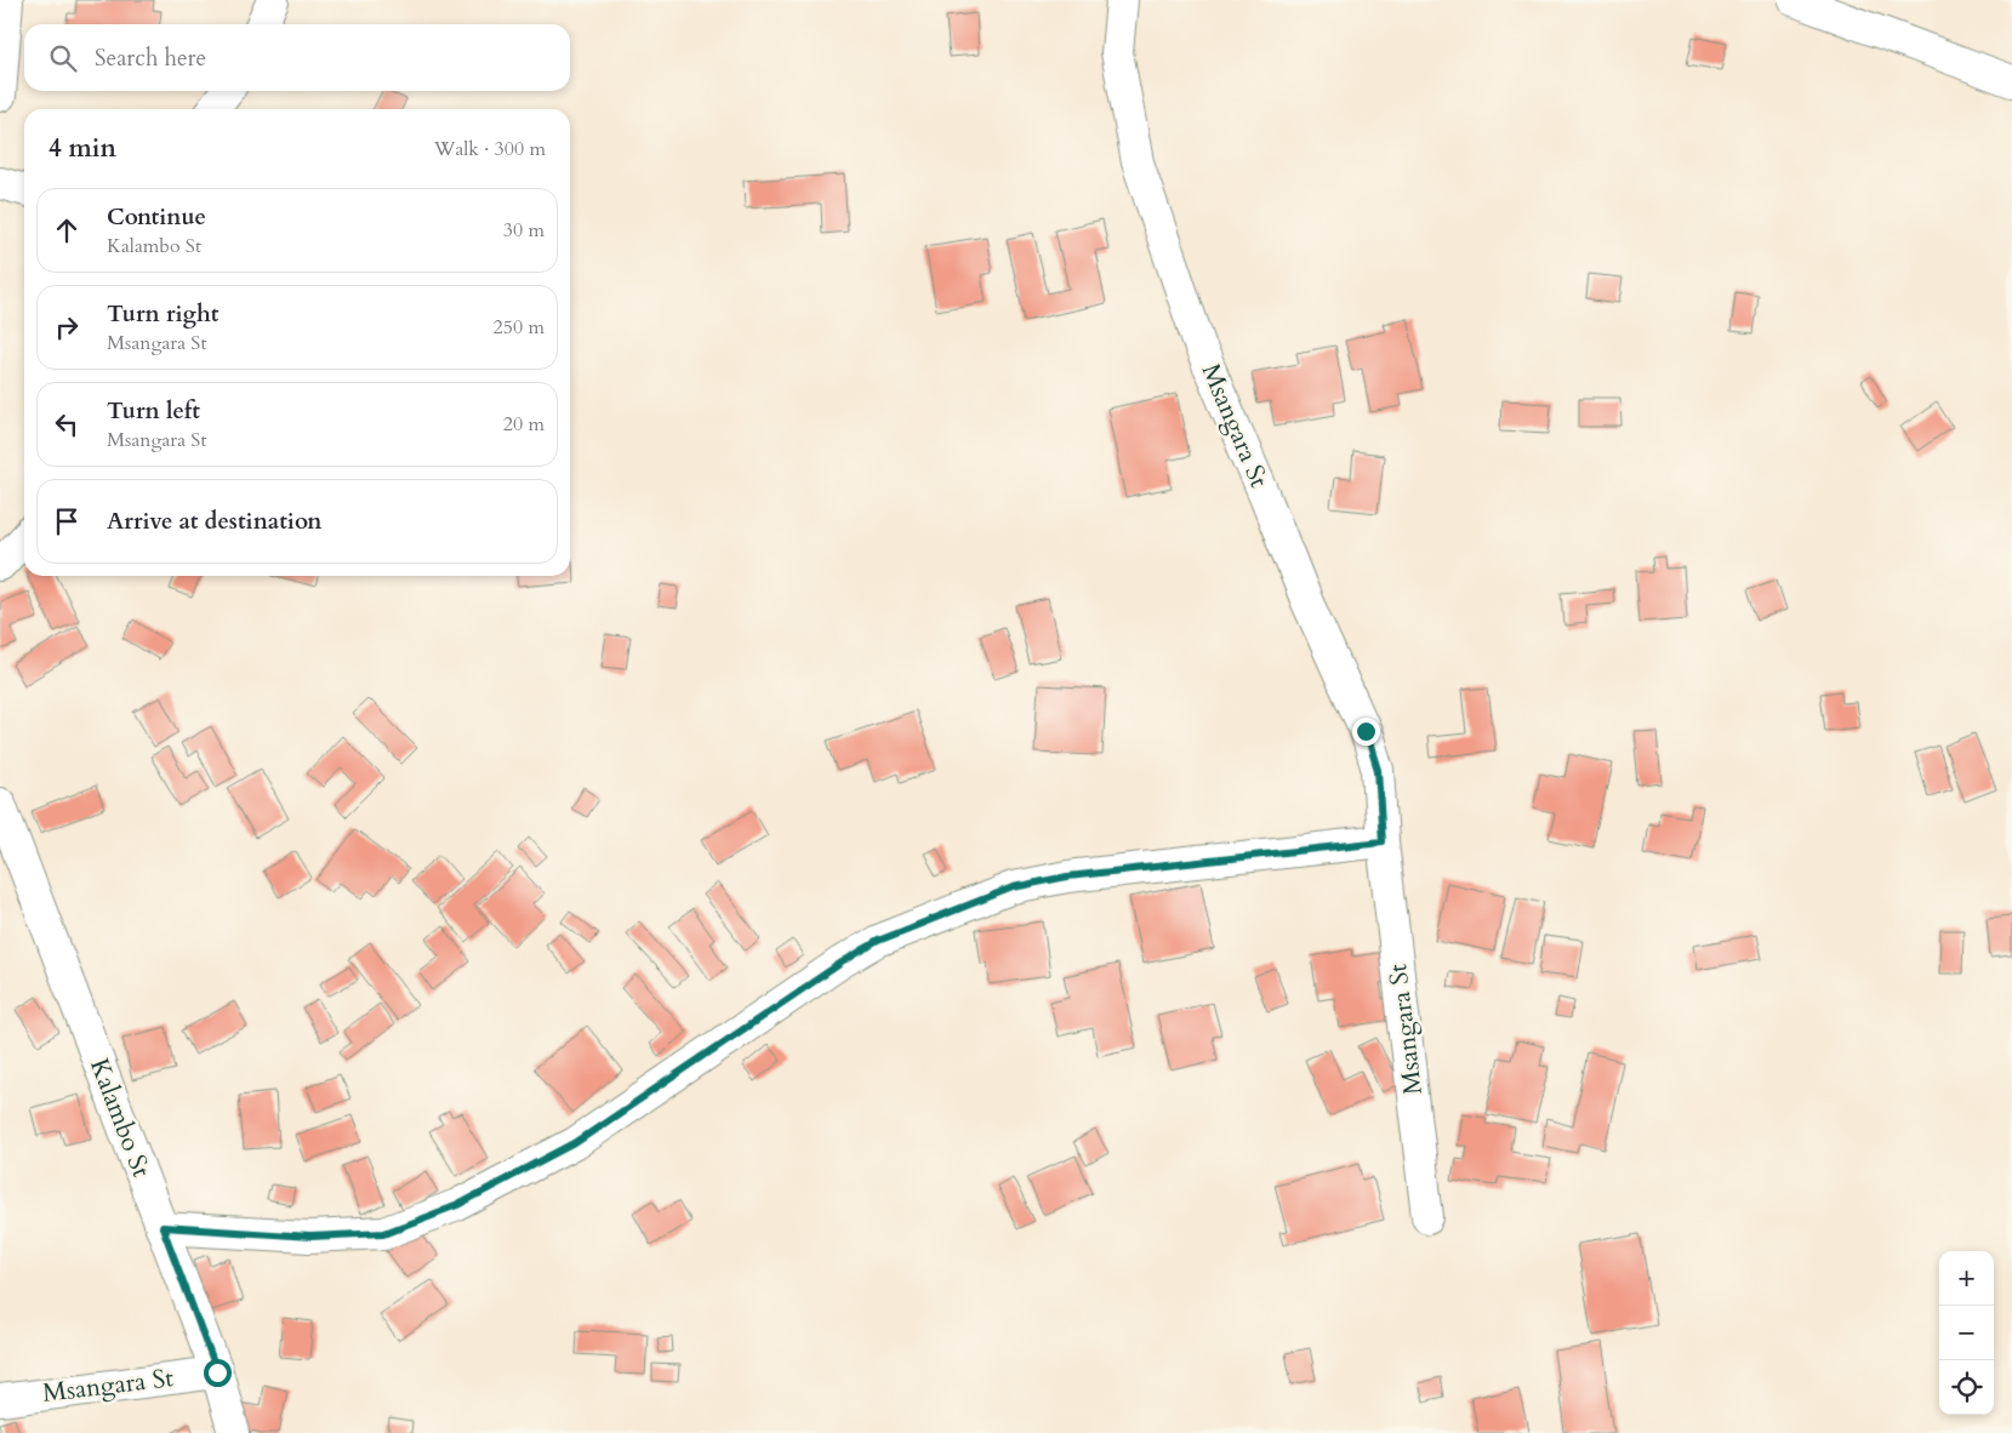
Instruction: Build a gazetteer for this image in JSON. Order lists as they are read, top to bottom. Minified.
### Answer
{"streets":{"street":["Msangara St","Kalambo St"]},"crossings":[["Msangara St","Kalambo St"]],"page":{"search":"Search here","heading":["4 min","Walk · 300 m"],"list":[["Continue","Kalambo St","30 m"],["Turn right","Msangara St","250 m"],["Turn left","Msangara St","20 m"],"Arrive at destination"],"map_buttons":["+","−"]}}
